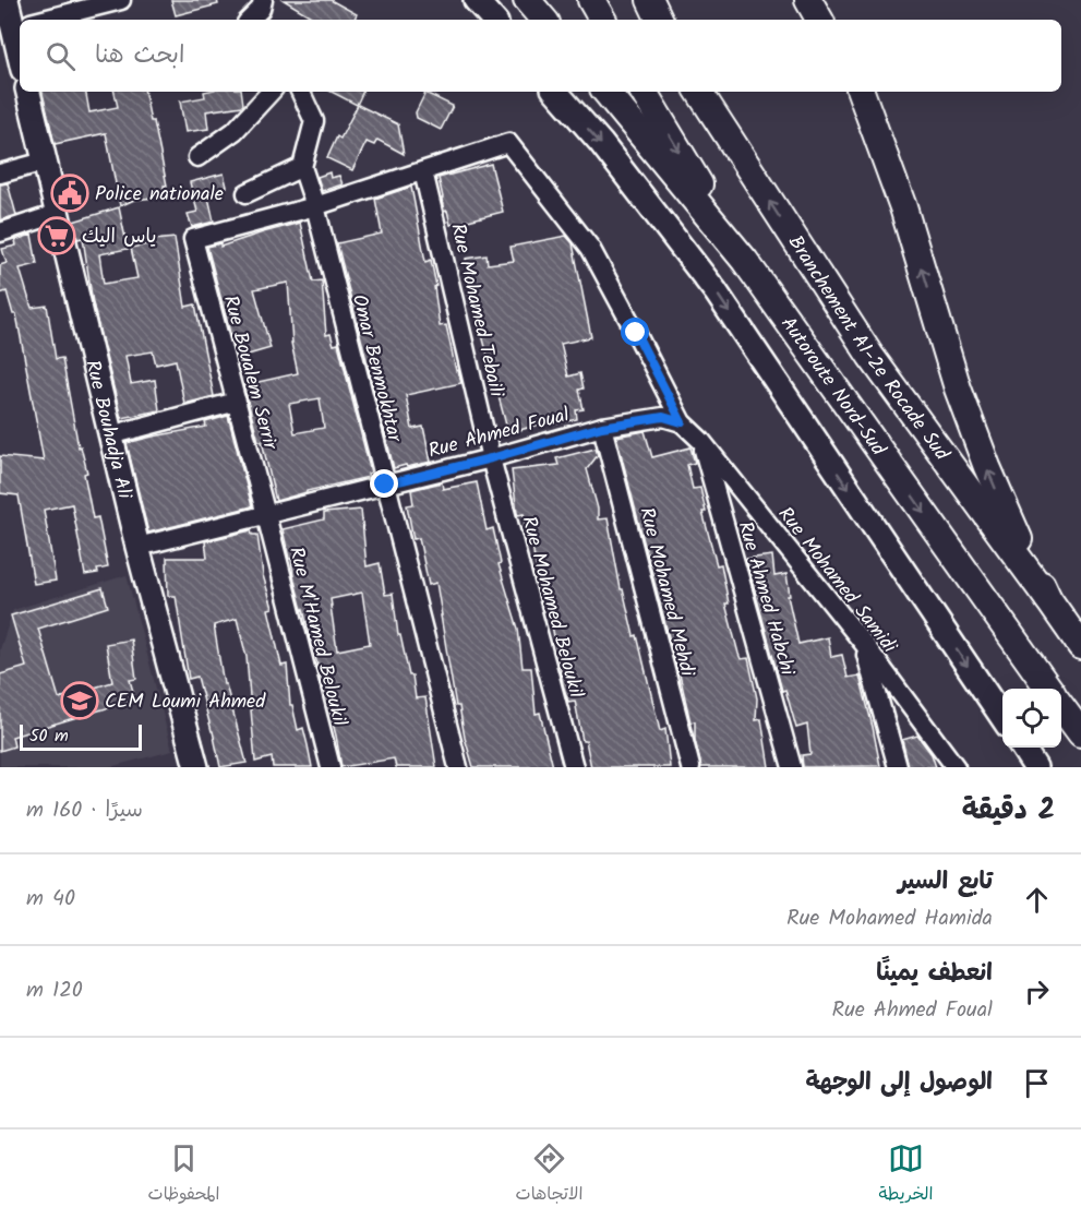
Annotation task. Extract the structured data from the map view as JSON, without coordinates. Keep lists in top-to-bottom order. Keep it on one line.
{"streets":{"highway":["Branchement A1-2e Rocade Sud","Autoroute Nord-Sud"],"main road":["Rue Bouhadja Ali"],"street":["Rue Mohamed Tebaili","Omar Benmokhtar","Rue Boualem Serrir","Rue Ahmed Foual","Rue Mohamed Samidi","Rue Mohamed Mehdi","Rue Ahmed Habchi","Rue Mohamed Beloukil","Rue M'Hamed Beloukil"]},"crossings":[["Rue Mohamed Tebaili","Rue Ahmed Foual"],["Rue Mohamed Tebaili","Rue Mohamed Samidi"],["Rue Mohamed Tebaili","Rue Mohamed Beloukil"],["Omar Benmokhtar","Rue Boualem Serrir"],["Omar Benmokhtar","Rue Ahmed Foual"],["Rue Boualem Serrir","Rue Ahmed Foual"],["Rue Boualem Serrir","Rue M'Hamed Beloukil"],["Rue Bouhadja Ali","Rue Ahmed Foual"],["Rue Ahmed Foual","Rue Mohamed Samidi"],["Rue Ahmed Foual","Rue Mohamed Mehdi"],["Rue Ahmed Foual","Rue Mohamed Beloukil"],["Rue Ahmed Foual","Rue M'Hamed Beloukil"],["Rue Mohamed Samidi","Rue Ahmed Habchi"]],"places":{"public building":["Police nationale"],"supermarket":["ياس اليك"],"school or university":["CEM Loumi Ahmed"]},"scale_bar":"50 m","page":{"search":"ابحث هنا","scale":"50 m","heading":["2 دقيقة","سيرًا · 160 m"],"list":[["تابع السير","Rue Mohamed Hamida","40 m"],["انعطف يمينًا","Rue Ahmed Foual","120 m"],"الوصول إلى الوجهة"],"nav":["الخريطة","الاتجاهات","المحفوظات"]}}
